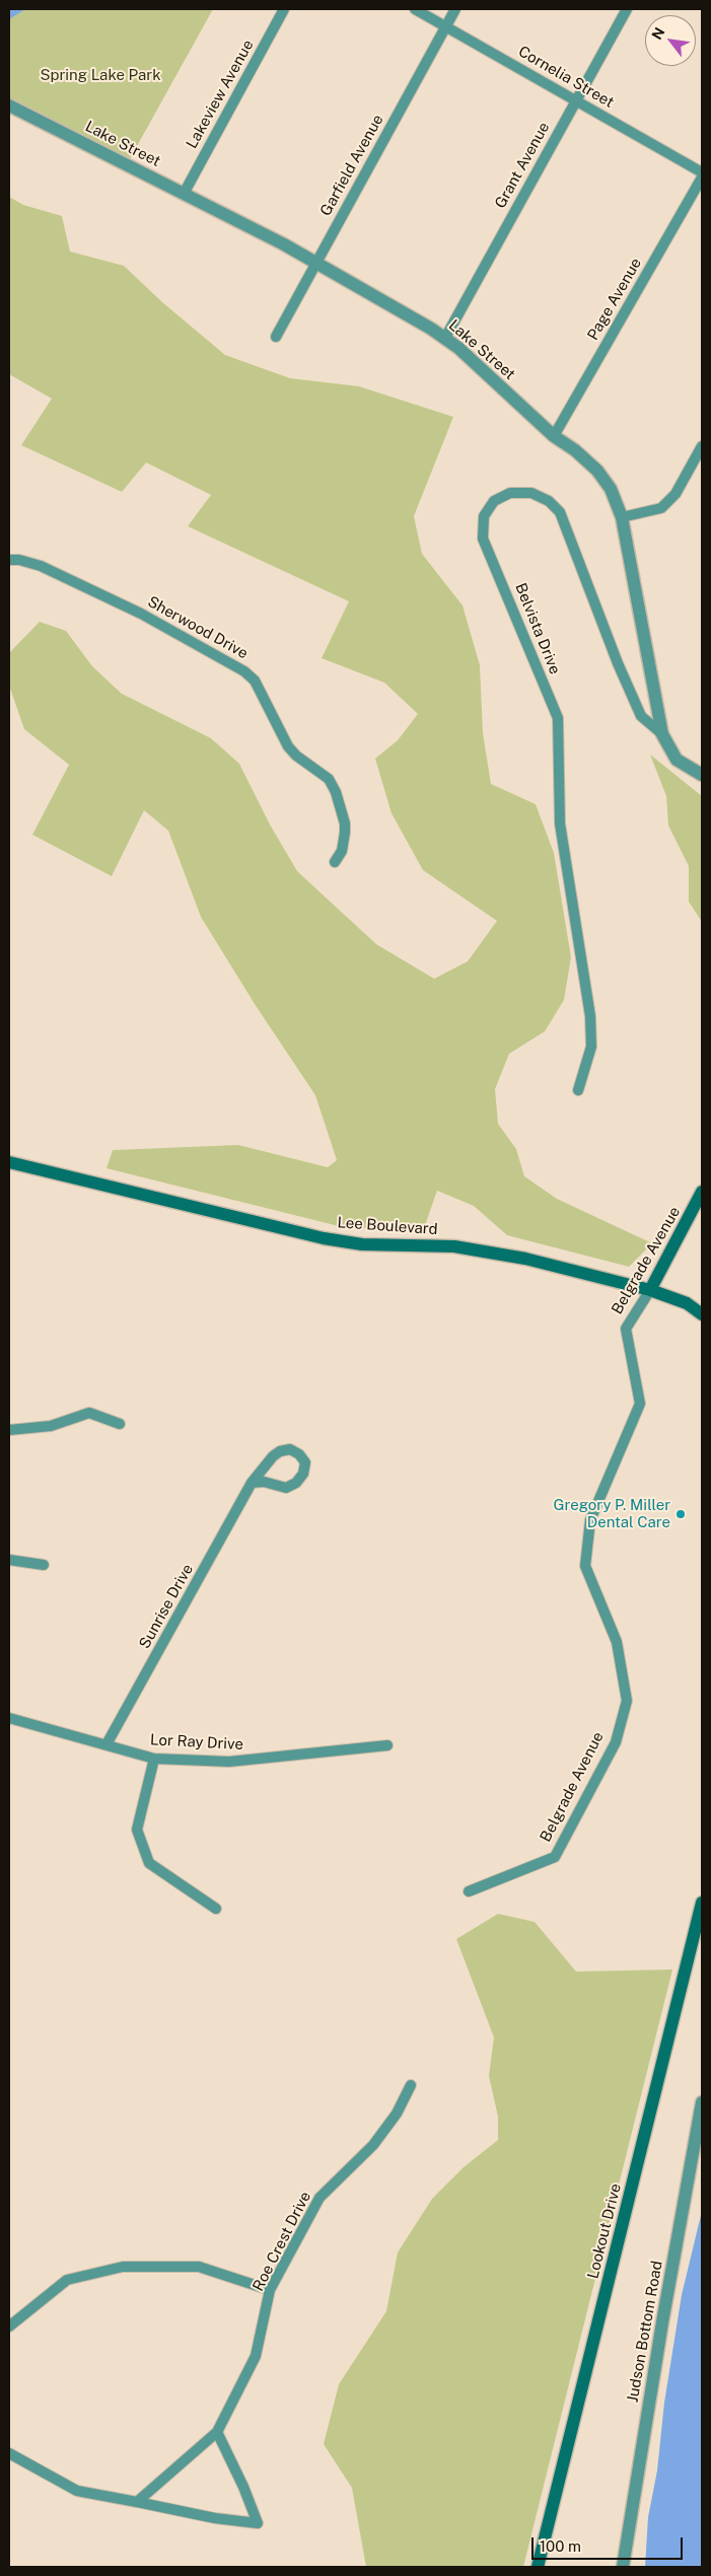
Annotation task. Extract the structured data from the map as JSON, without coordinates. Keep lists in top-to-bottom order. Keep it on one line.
{"streets":{"main road":["Lee Boulevard","Belgrade Avenue","Lookout Drive"],"street":["Cornelia Street","Lakeview Avenue","Lake Street","Garfield Avenue","Grant Avenue","Page Avenue","Sherwood Drive","Belvista Drive","Sunrise Drive","Lor Ray Drive","Roe Crest Drive","Judson Bottom Road"]},"crossings":[["Cornelia Street","Garfield Avenue"],["Cornelia Street","Grant Avenue"],["Lakeview Avenue","Lake Street"],["Lake Street","Garfield Avenue"],["Lake Street","Grant Avenue"],["Lake Street","Page Avenue"],["Lake Street","Belvista Drive"],["Lee Boulevard","Belgrade Avenue"],["Sunrise Drive","Lor Ray Drive"]],"parks":["Spring Lake Park"],"places":["Gregory P. Miller Dental Care"],"scale_bar":"100 m","north":"top left"}
